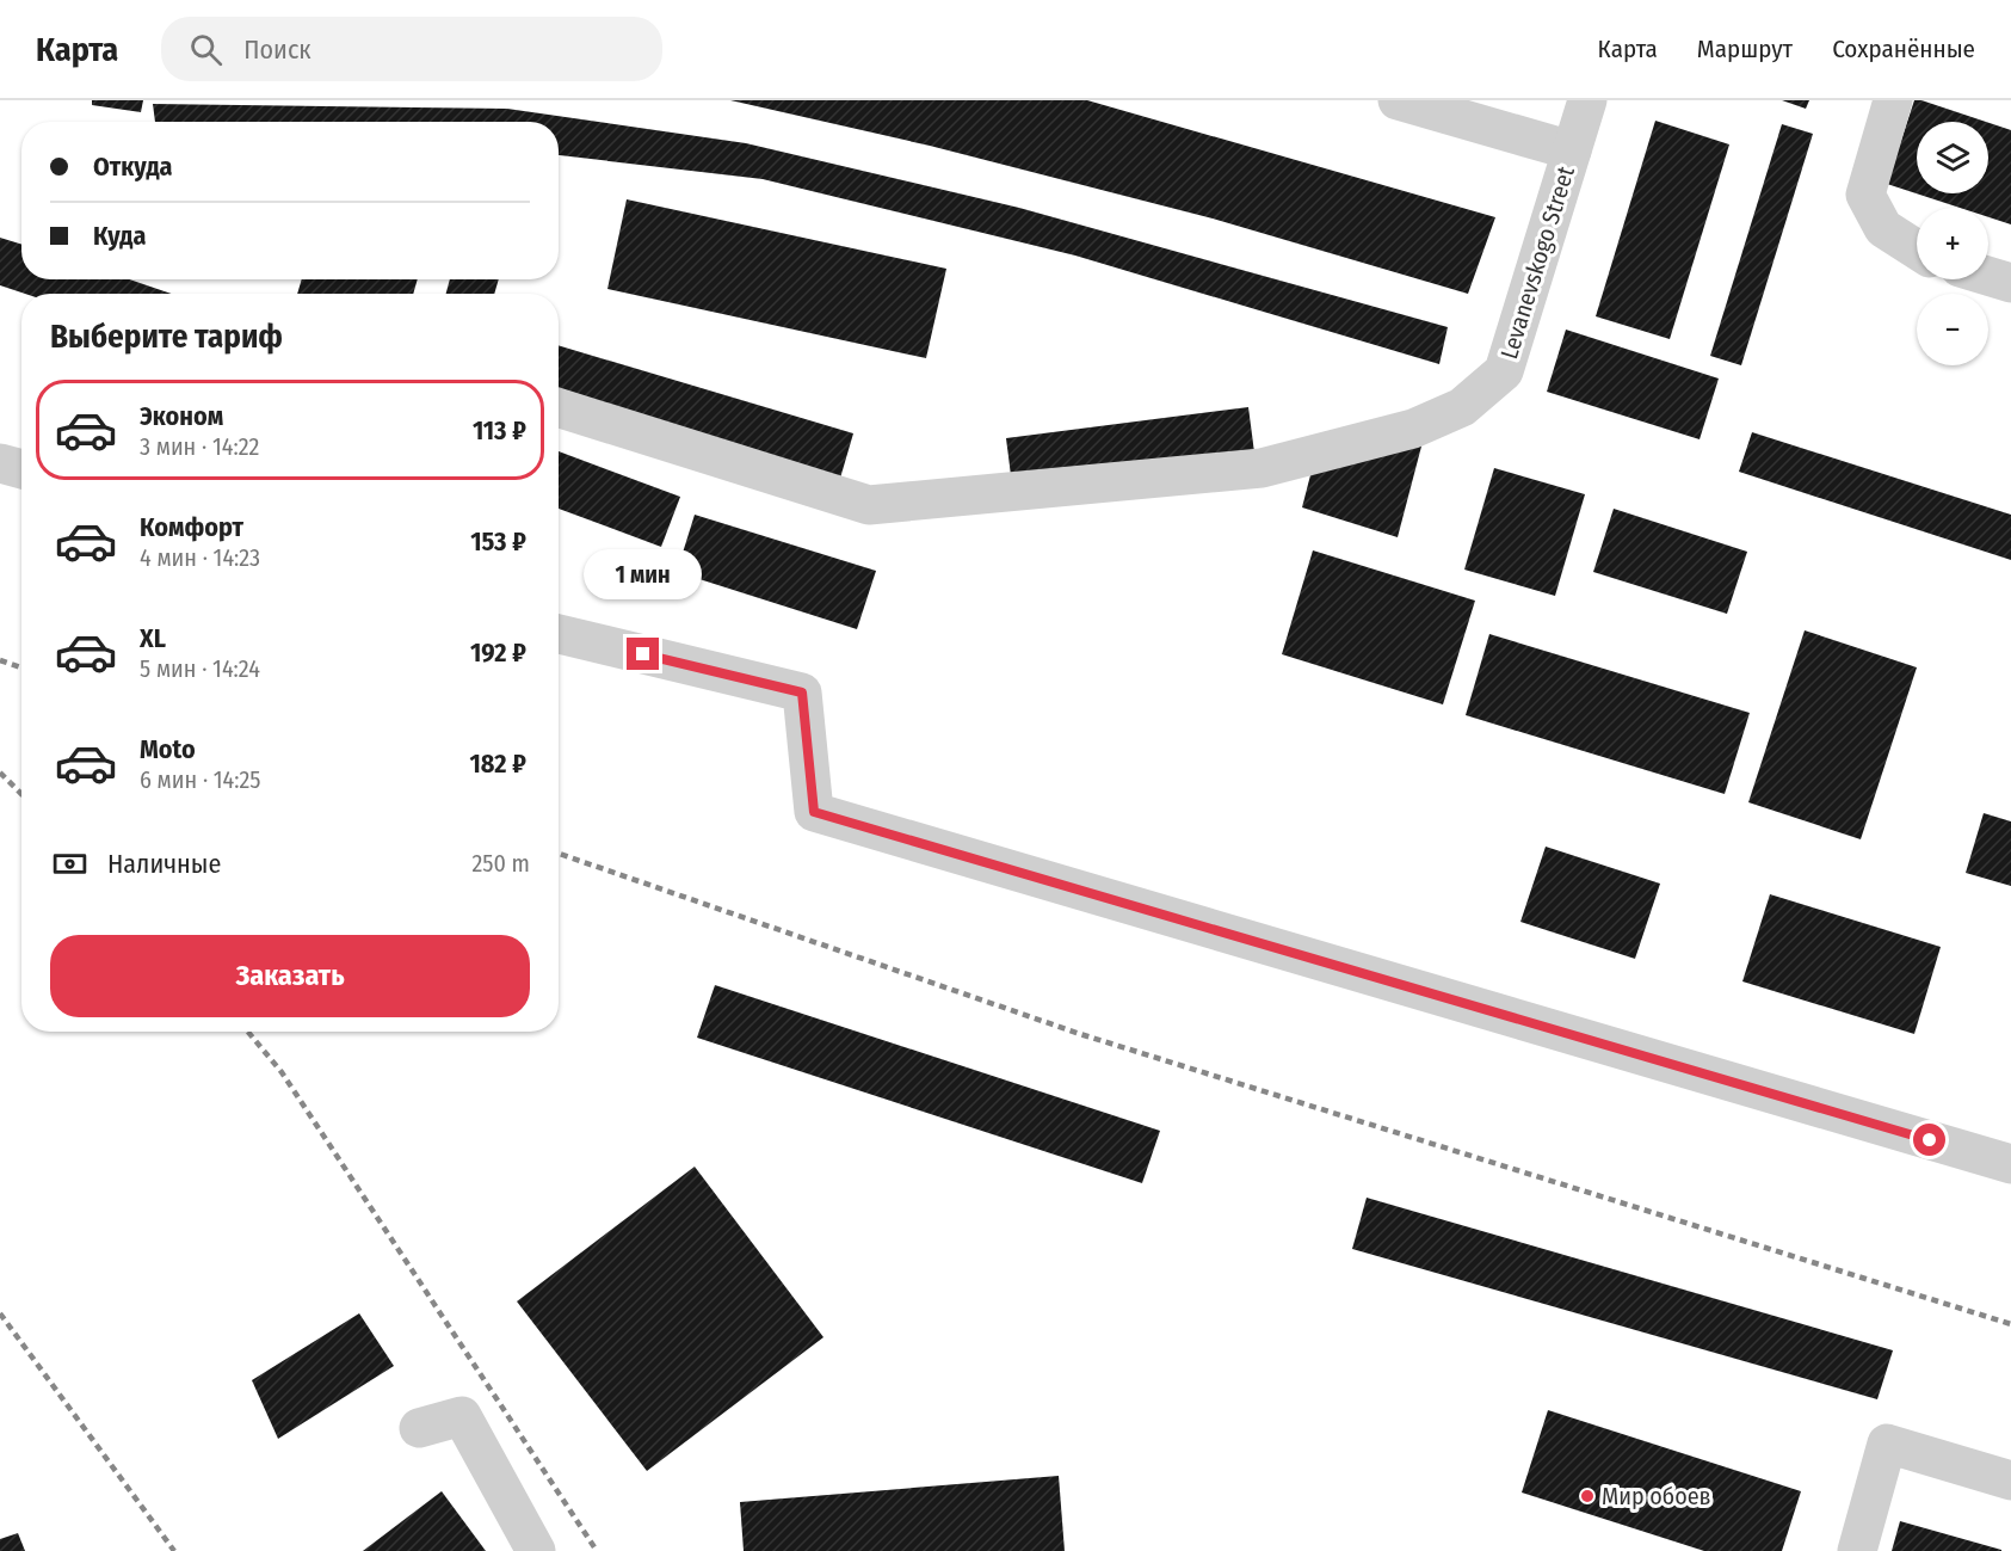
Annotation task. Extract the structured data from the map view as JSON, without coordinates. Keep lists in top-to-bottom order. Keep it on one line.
{"streets":{"street":["Levanevskogo Street"]},"places":["Мир обоев"],"page":{"header":"Карта","search":"Поиск","nav":["Карта","Маршрут","Сохранённые"],"map_buttons":["+","−"],"banner":["Откуда","Куда"],"heading":"Выберите тариф","list":[{"name":"Эконом","note":"3 мин · 14:22","value":"113 ₽"},{"name":"Комфорт","note":"4 мин · 14:23","value":"153 ₽"},{"name":"XL","note":"5 мин · 14:24","value":"192 ₽"},{"name":"Moto","note":"6 мин · 14:25","value":"182 ₽"}],"bubble":"1 мин","pay":["Наличные","250 m"],"buttons":"Заказать"}}
